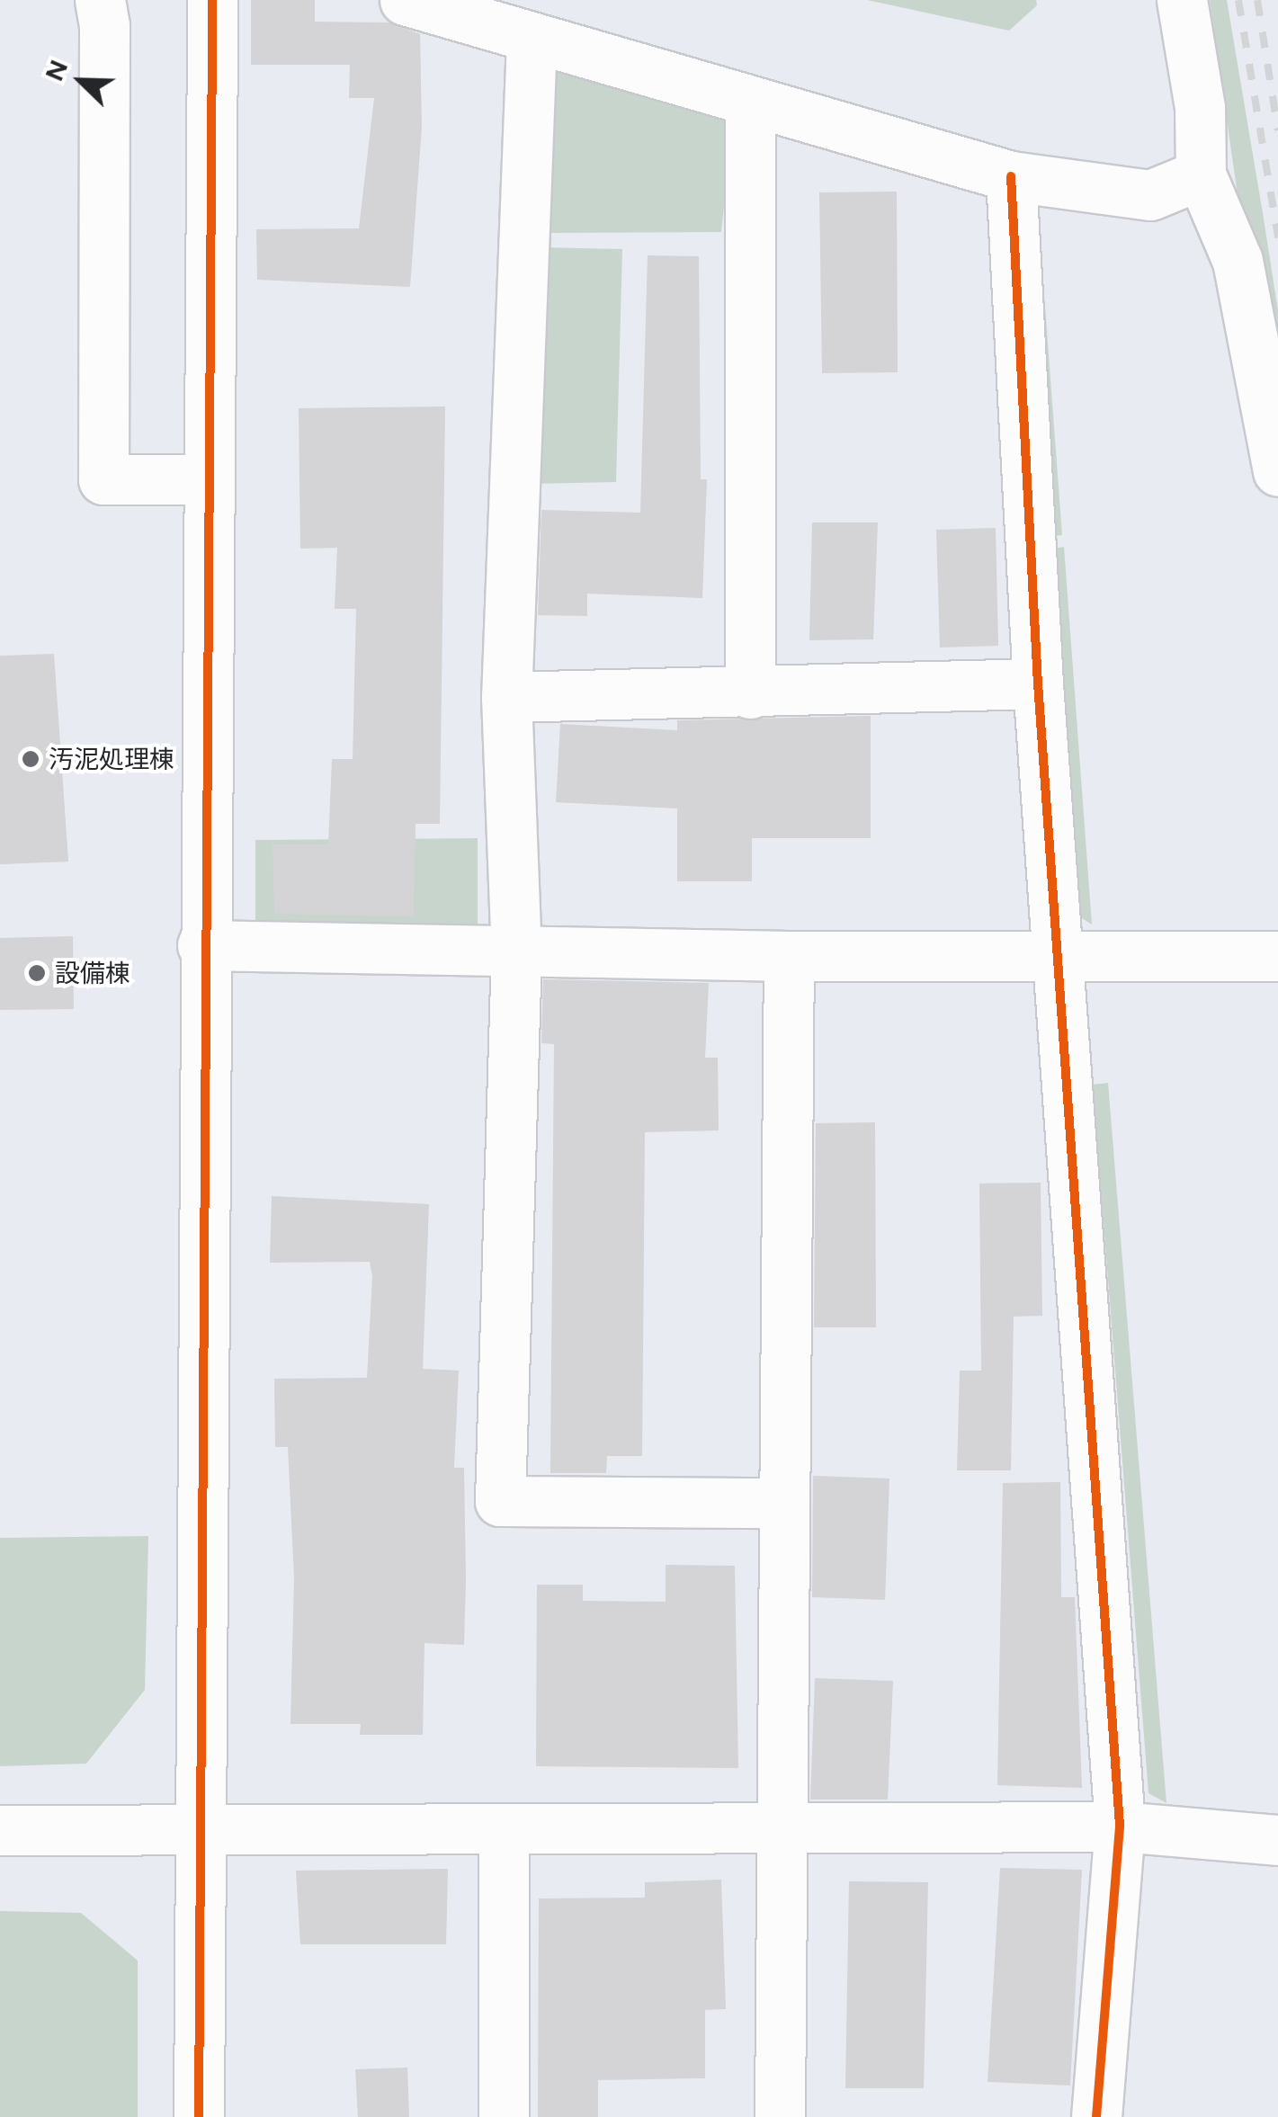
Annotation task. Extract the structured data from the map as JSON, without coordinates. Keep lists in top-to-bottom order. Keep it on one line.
{"places":["汚泥処理棟","設備棟"],"north":"top left"}
